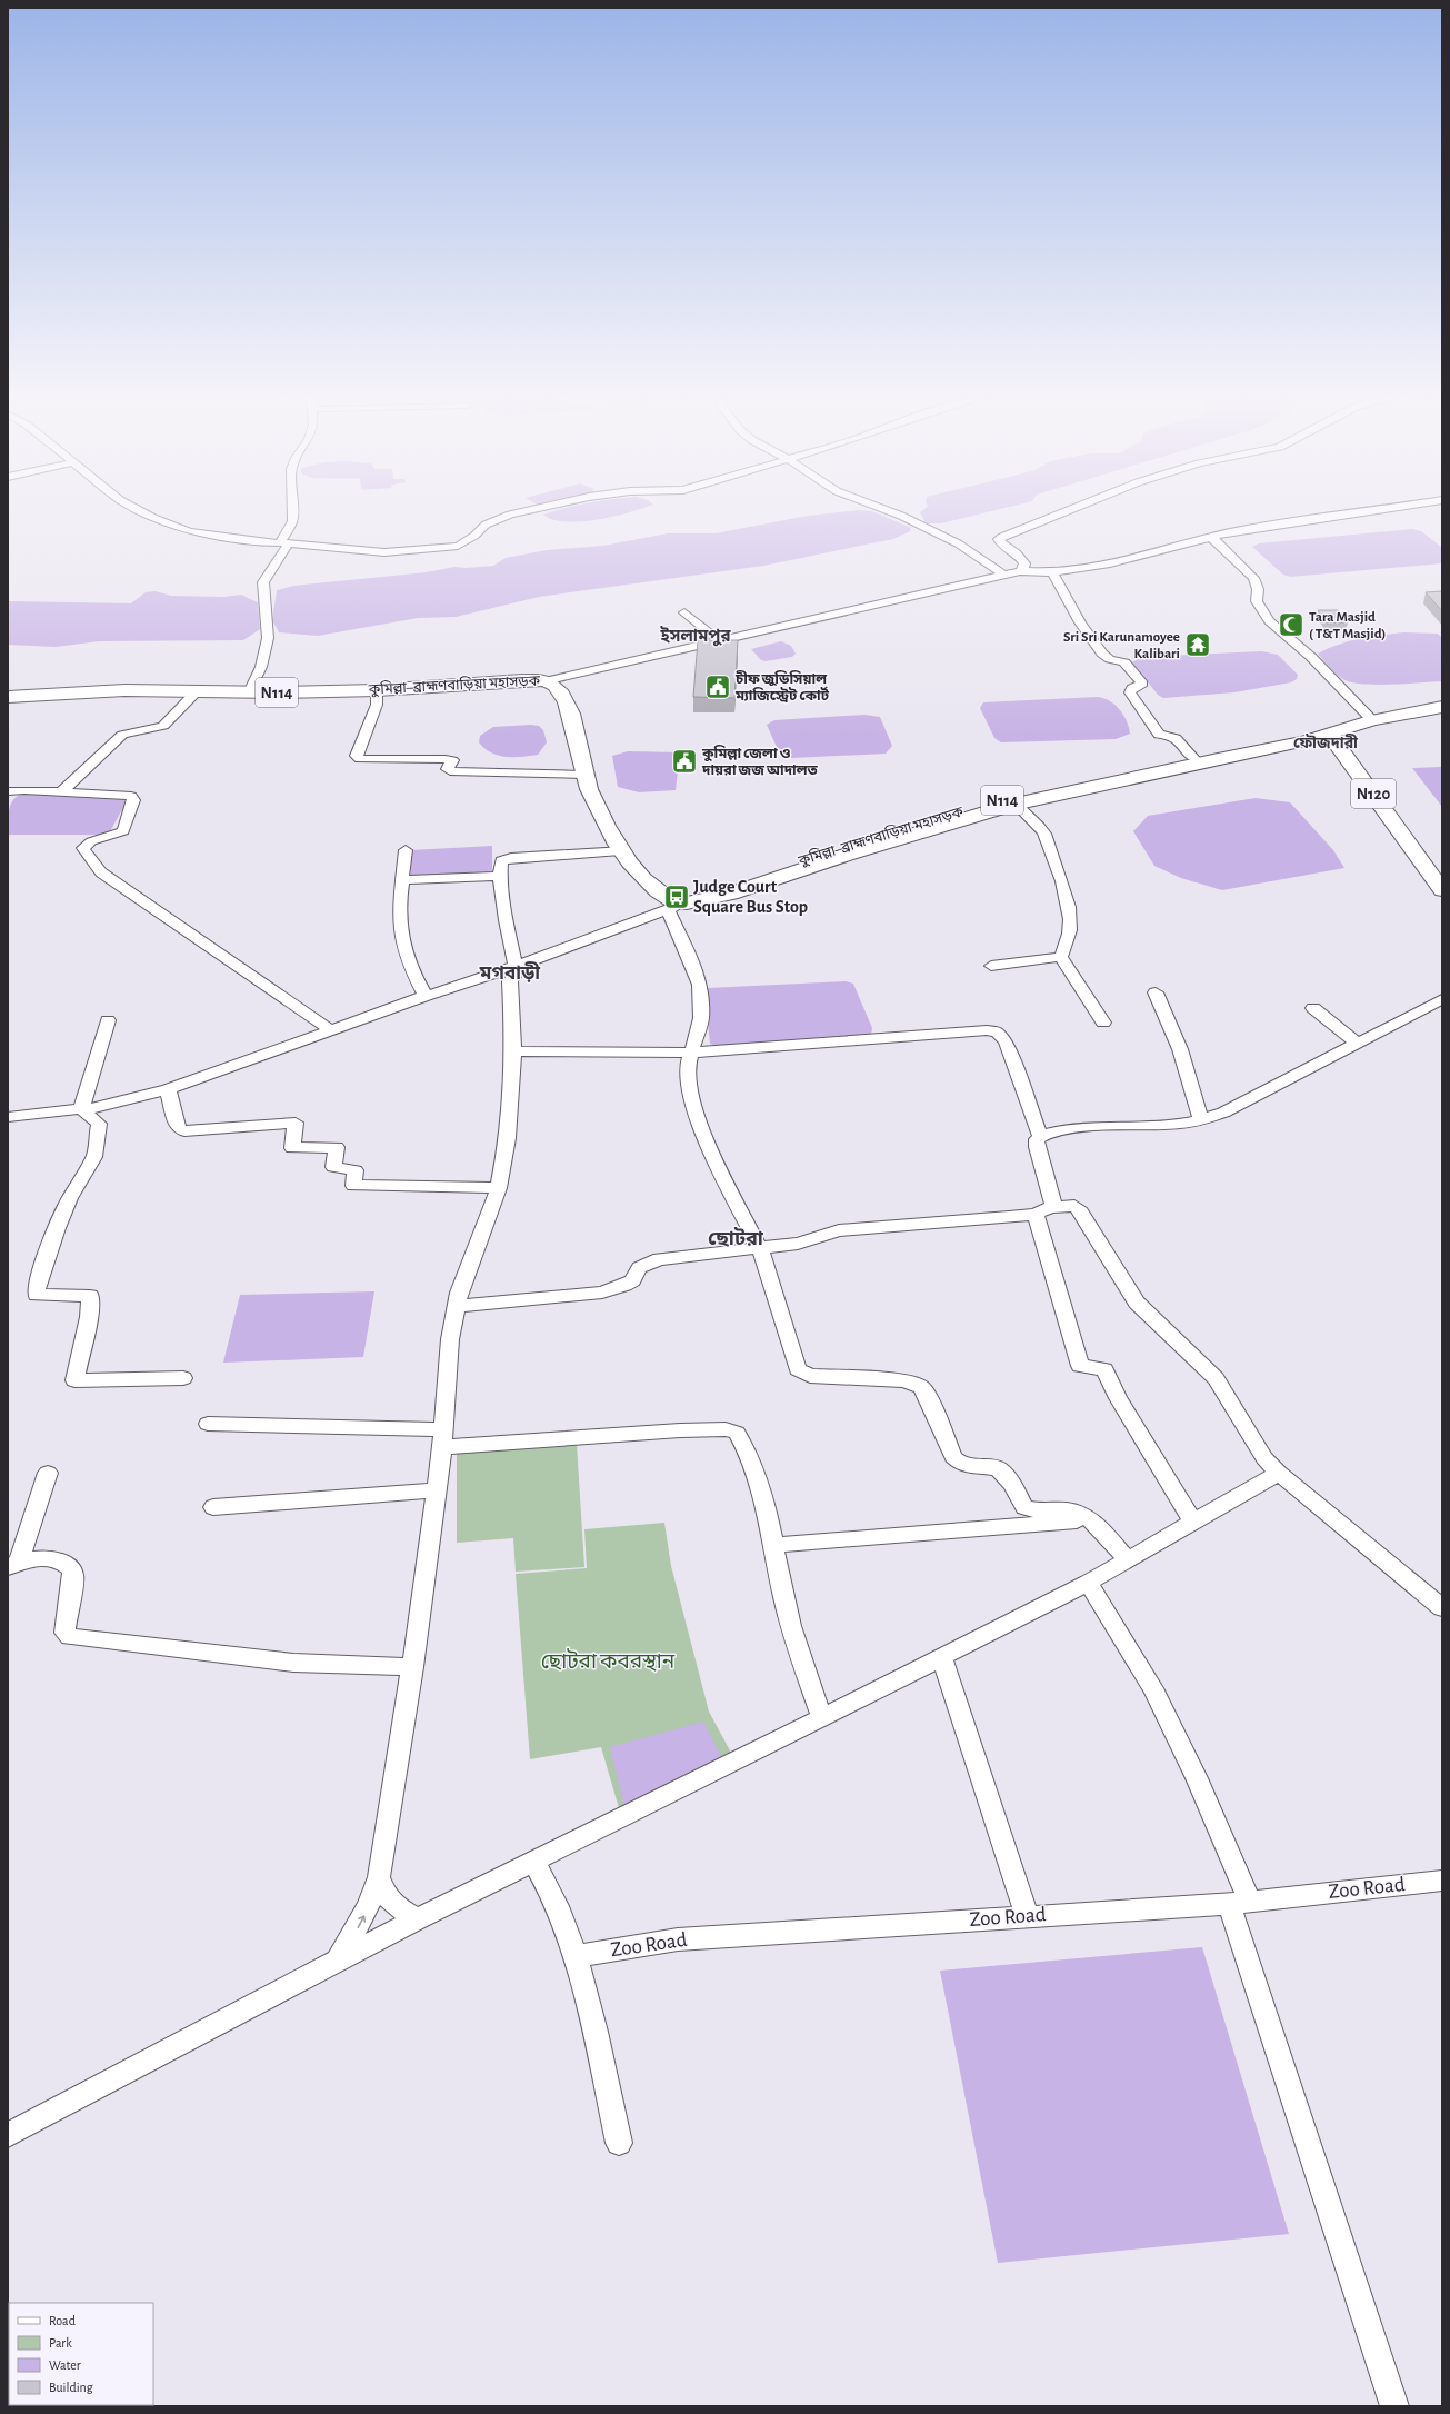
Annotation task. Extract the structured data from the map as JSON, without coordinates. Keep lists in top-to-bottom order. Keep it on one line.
{"streets":{"highway":["কুমিল্লা–ব্রাহ্মণবাড়িয়া মহাসড়ক","N114","N120"],"street":["Zoo Road"]},"crossings":[["কুমিল্লা–ব্রাহ্মণবাড়িয়া মহাসড়ক","N114"],["N114","N120"]],"districts":["ইসলামপুর","ফৌজদারী","মগবাড়ী","ছোটরা"],"parks":["ছোটরা কবরস্থান"],"places":{"mosque":["Tara Masjid ( T&T Masjid)"],"temple":["Sri Sri Karunamoyee Kalibari"],"public building":["চীফ জুডিসিয়াল ম্যাজিস্ট্রেট কোর্ট","কুমিল্লা জেলা ও দায়রা জজ আদালত"],"bus stop":["Judge Court Square Bus Stop"]},"legend":["Road","Park","Water","Building"]}
